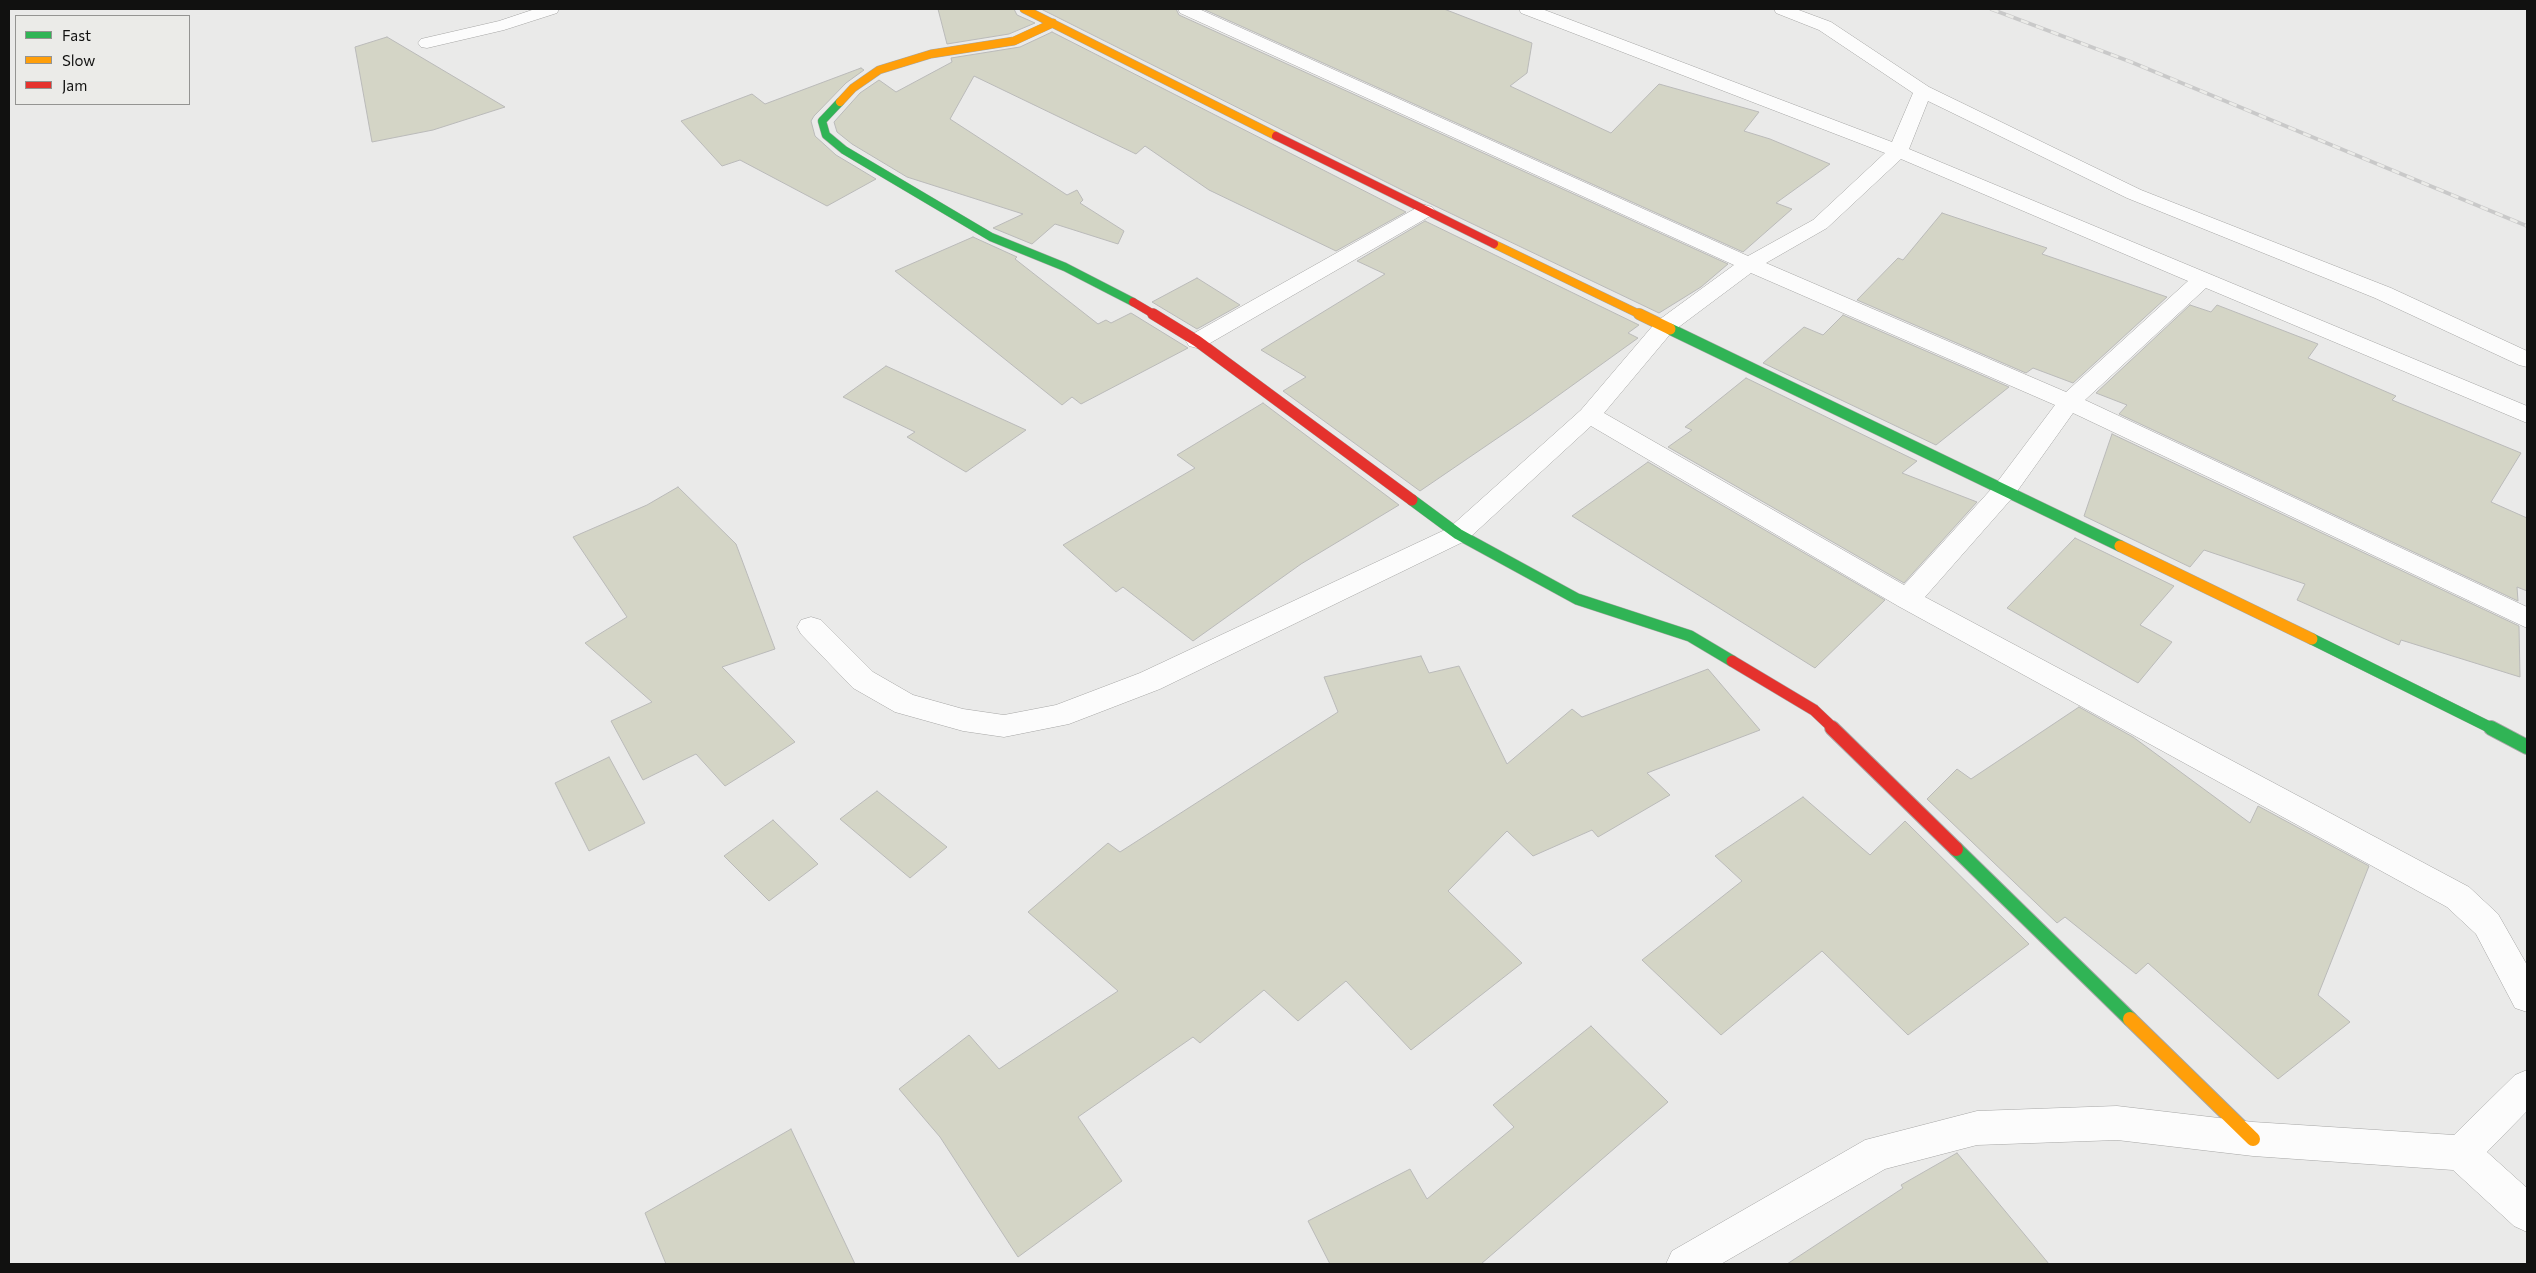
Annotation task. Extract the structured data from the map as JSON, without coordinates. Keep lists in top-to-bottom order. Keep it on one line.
{"legend":["Fast","Slow","Jam"]}
